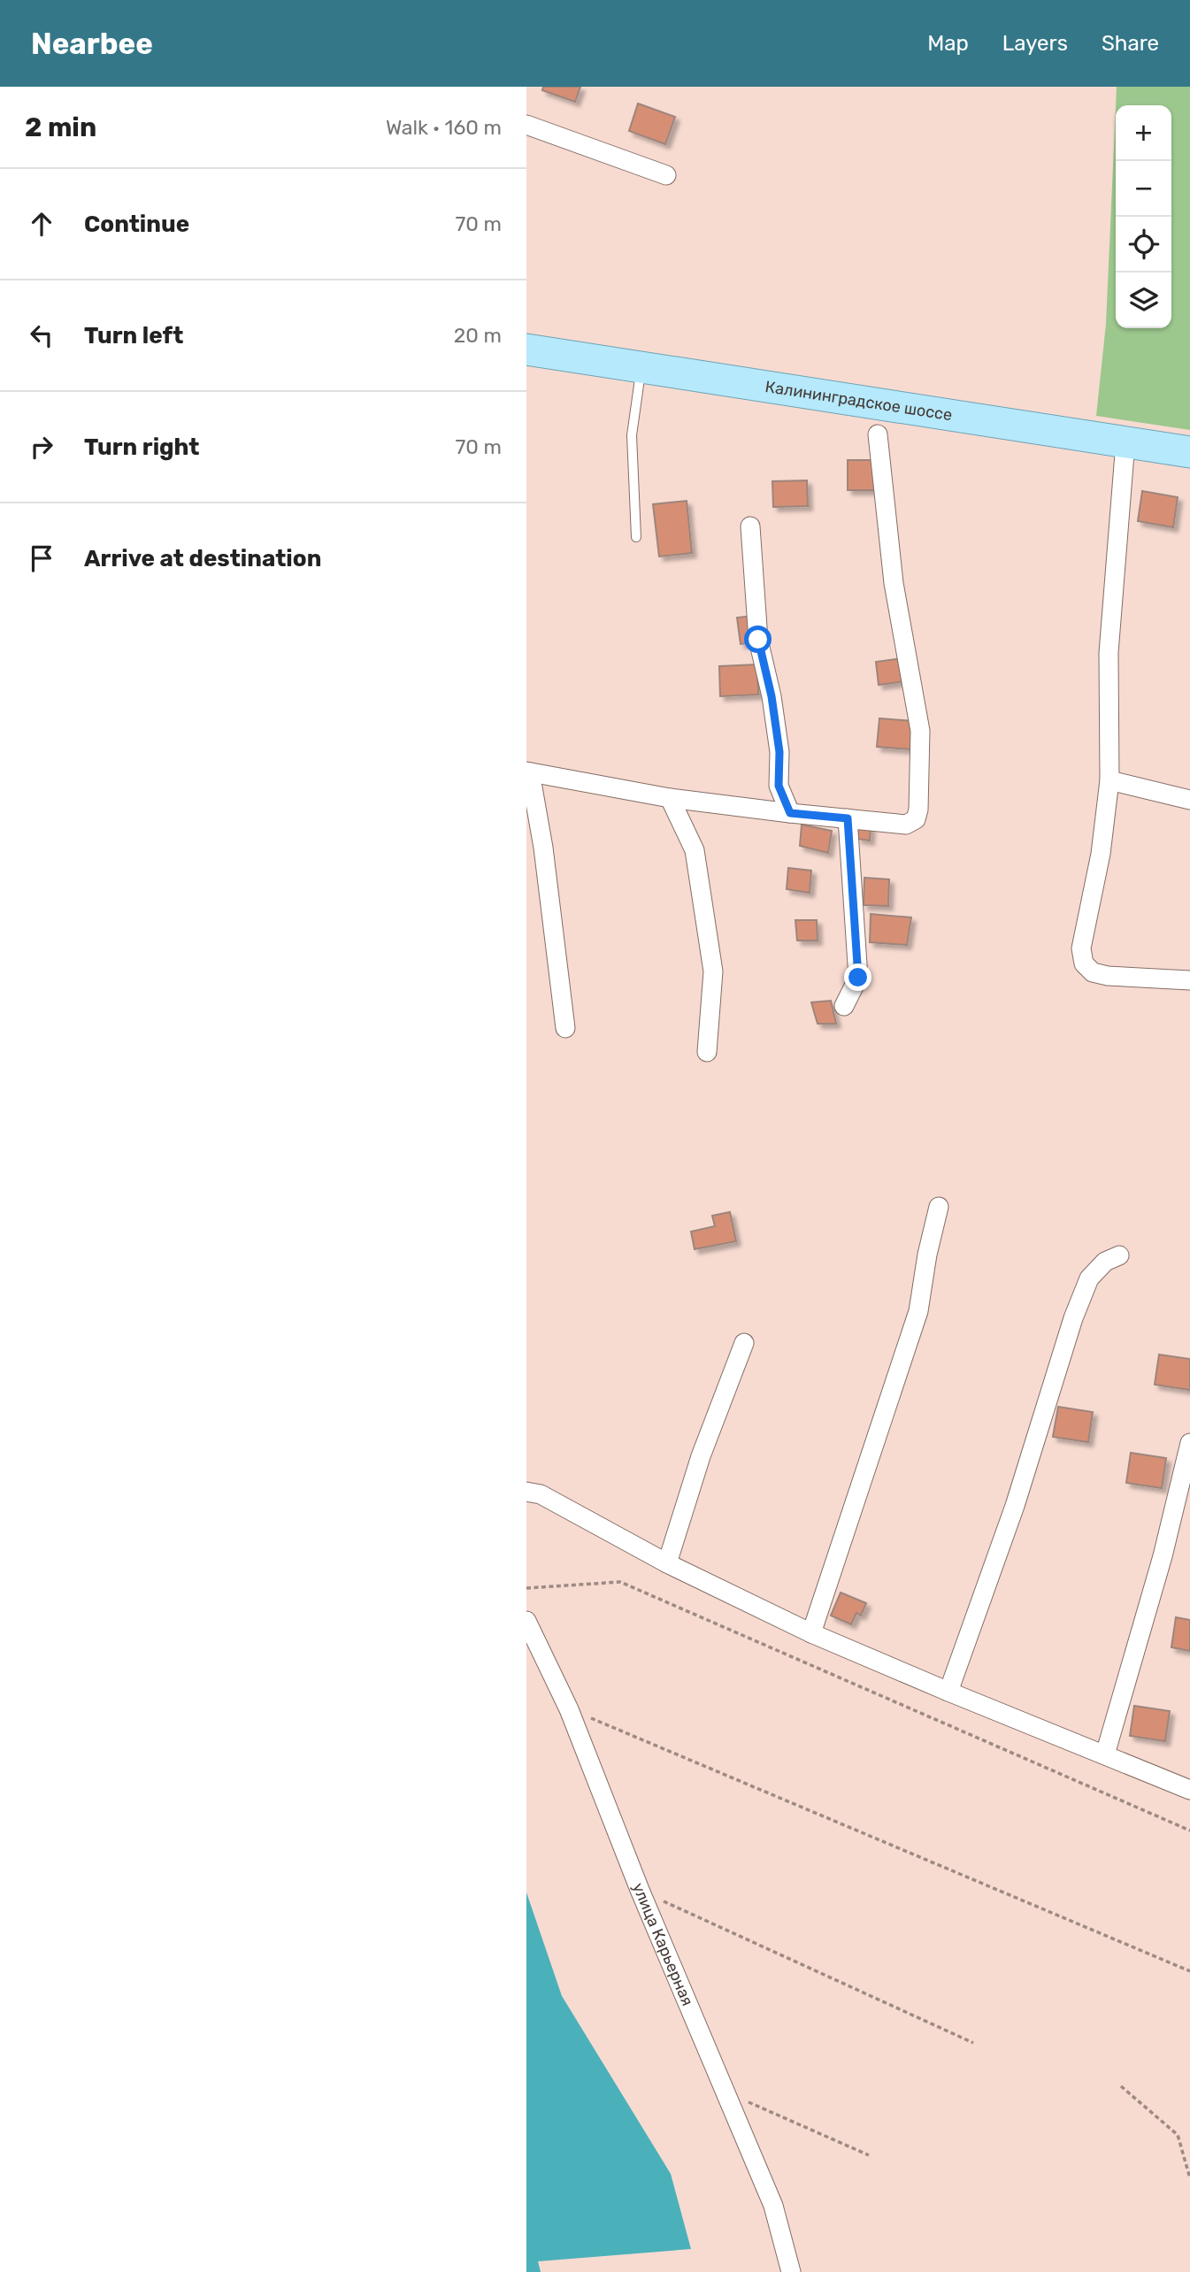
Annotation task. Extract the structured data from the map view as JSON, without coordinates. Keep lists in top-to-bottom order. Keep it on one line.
{"streets":{"main road":["Калининградское шоссе"],"street":["улица Карьерная"]},"page":{"header":"Nearbee","nav":["Map","Layers","Share"],"heading":["2 min","Walk · 160 m"],"map_buttons":["+","−"],"list":[["Continue","70 m"],["Turn left","20 m"],["Turn right","70 m"],"Arrive at destination"]}}
